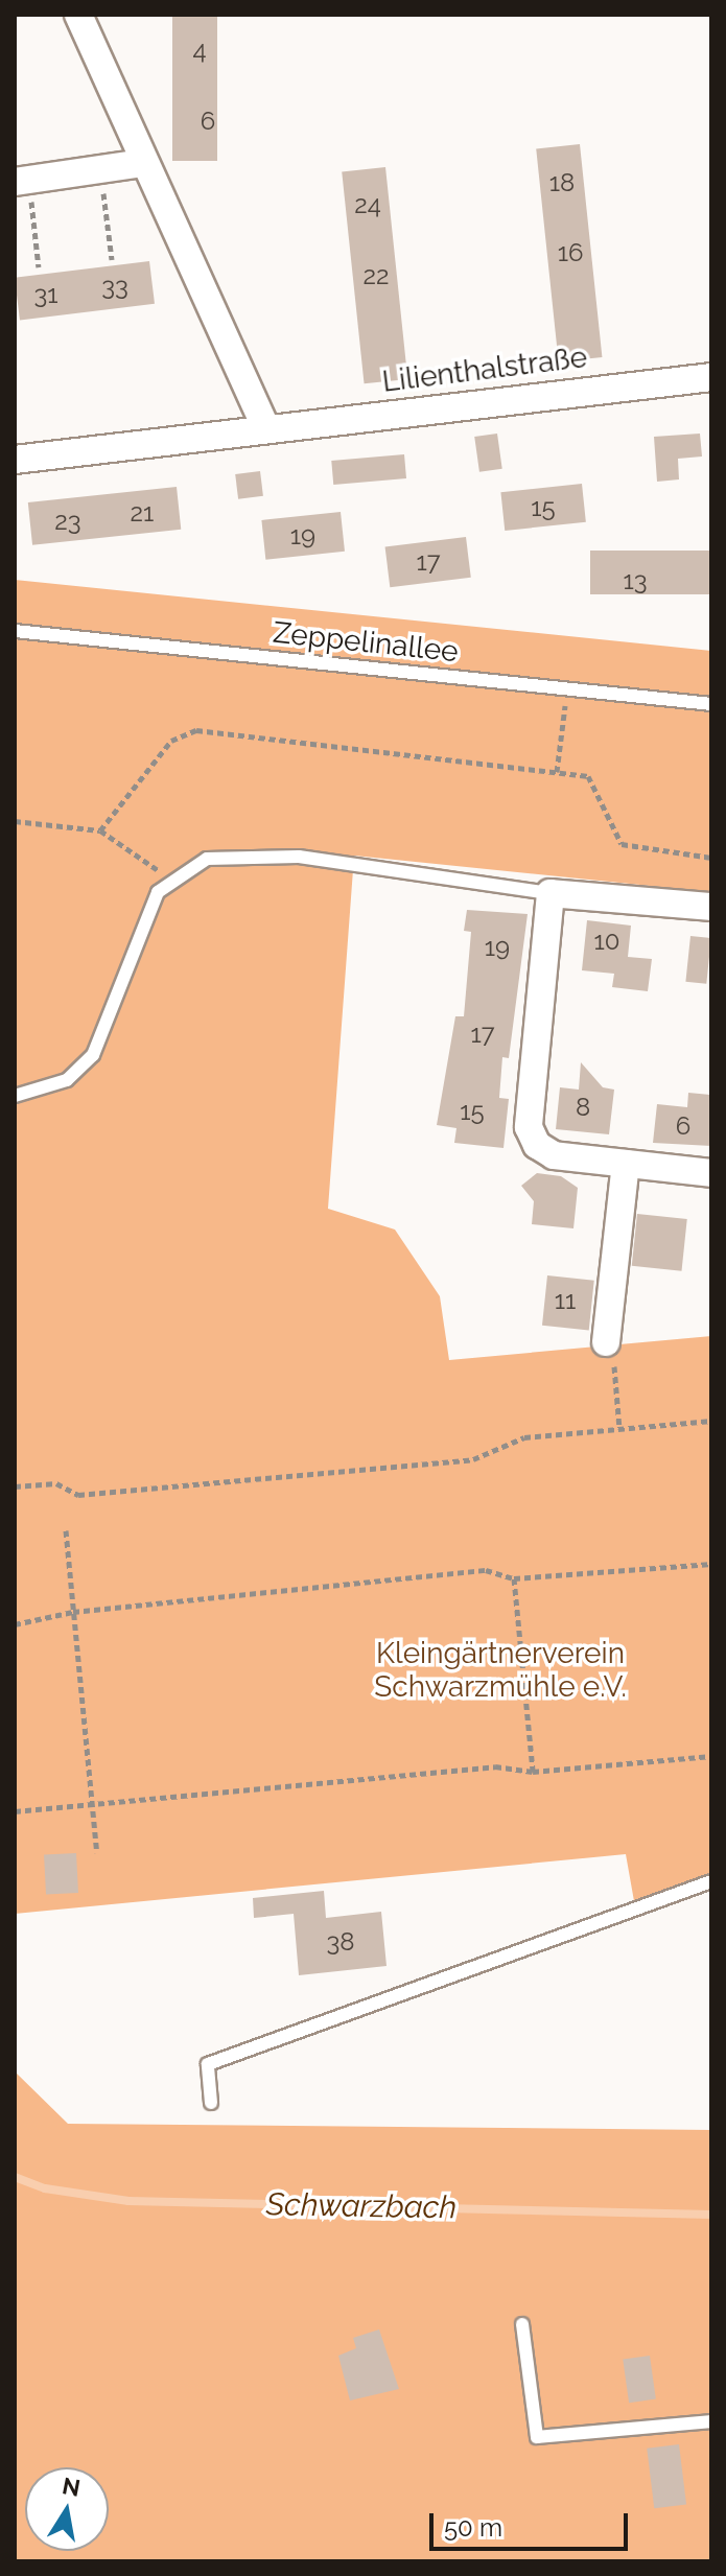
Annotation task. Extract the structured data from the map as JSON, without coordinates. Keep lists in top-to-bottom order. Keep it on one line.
{"streets":{"street":["Lilienthalstraße"],"lane":["Zeppelinallee"]},"water":["Schwarzbach"],"parks":["Kleingärtnerverein Schwarzmühle e.V."],"house_numbers":["4","6","18","24","16","22","33","31","15","21","23","19","17","13","10","19","17","8","15","6","11","38"],"scale_bar":"50 m","north":"top"}
